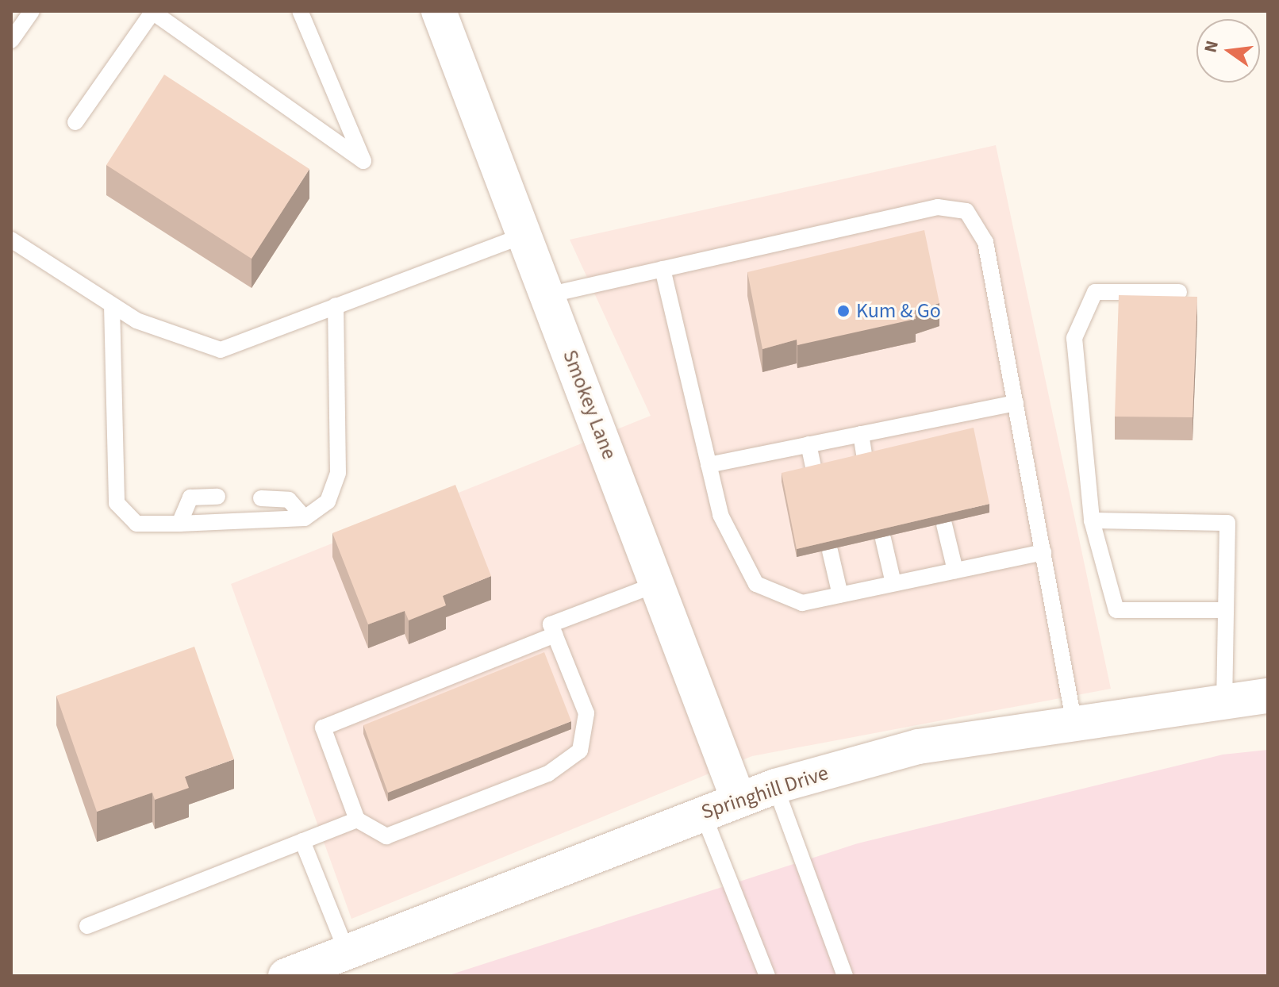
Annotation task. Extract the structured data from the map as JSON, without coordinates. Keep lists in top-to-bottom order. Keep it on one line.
{"streets":{"main road":["Smokey Lane","Springhill Drive"]},"crossings":[["Smokey Lane","Springhill Drive"]],"places":["Kum & Go"],"north":"left"}
